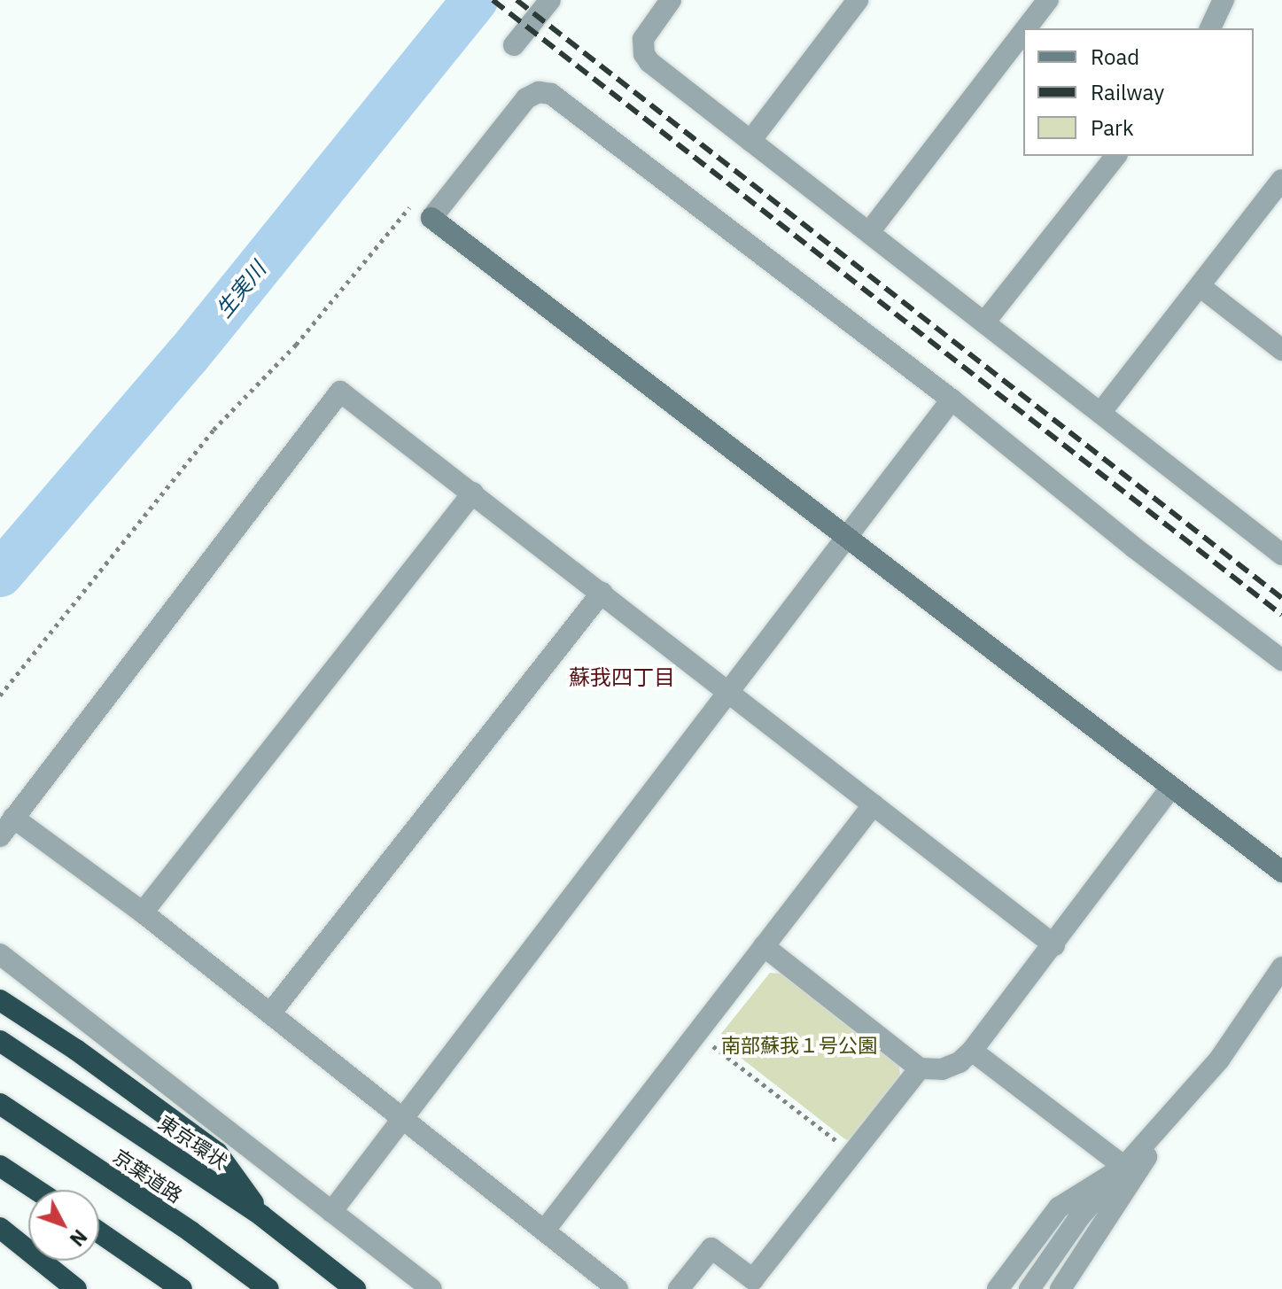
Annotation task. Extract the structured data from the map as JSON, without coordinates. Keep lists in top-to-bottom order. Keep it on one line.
{"streets":{"highway":["東京環状","京葉道路"]},"districts":["蘇我四丁目"],"water":["生実川"],"parks":["南部蘇我１号公園"],"legend":["Road","Railway","Park"],"north":"bottom right"}
